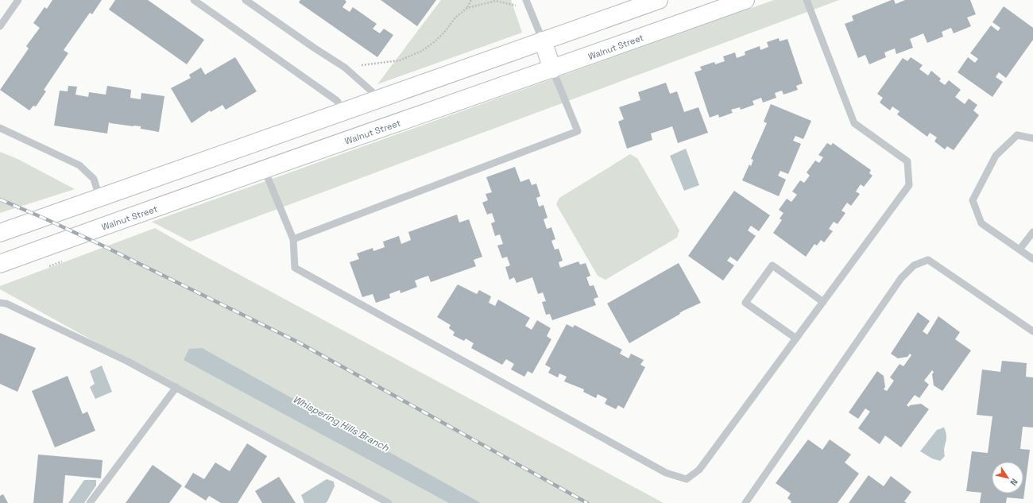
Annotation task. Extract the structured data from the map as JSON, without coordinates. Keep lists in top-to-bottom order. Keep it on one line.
{"streets":{"main road":["Walnut Street"]},"water":["Whispering Hills Branch"],"north":"bottom right"}
